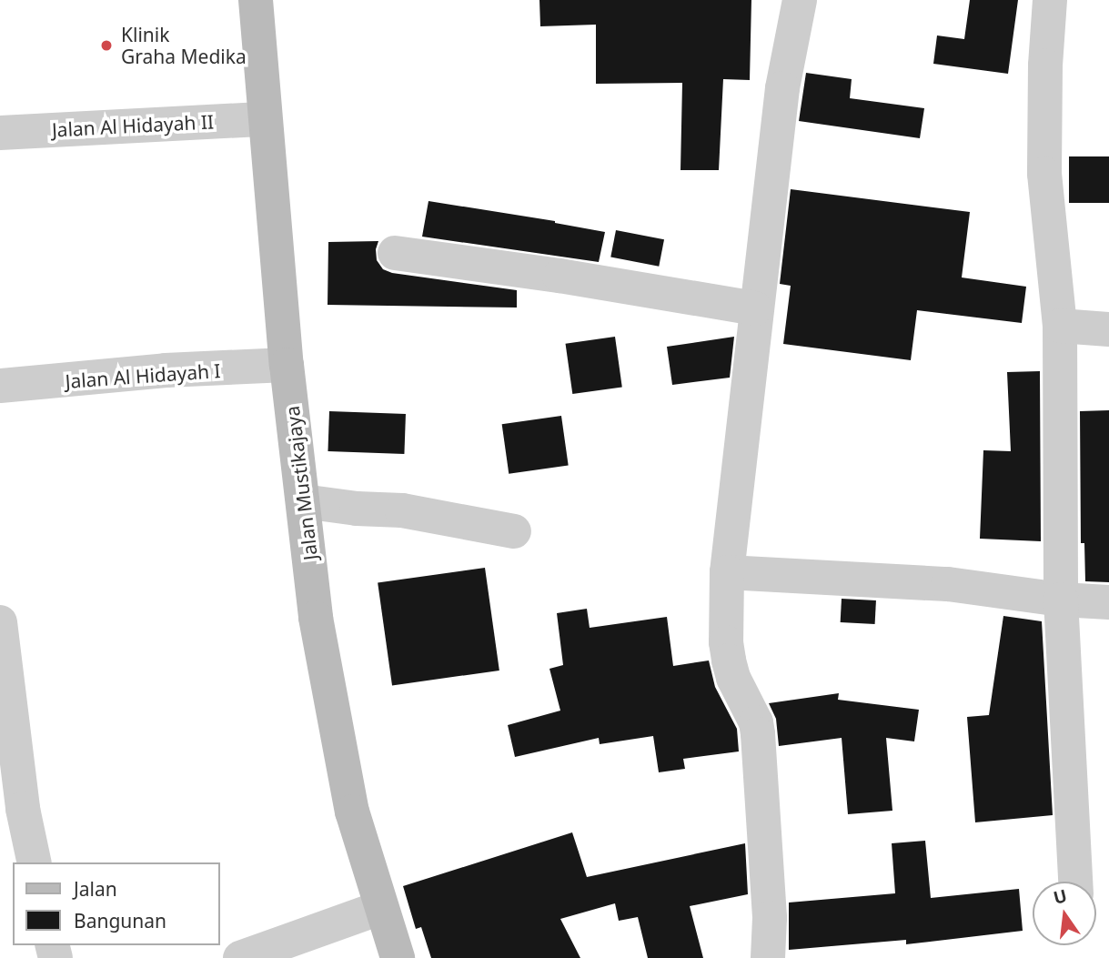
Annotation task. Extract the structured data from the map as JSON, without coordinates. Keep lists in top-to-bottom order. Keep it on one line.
{"streets":{"main road":["Jalan Mustikajaya"],"street":["Jalan Al Hidayah II","Jalan Al Hidayah I"]},"crossings":[["Jalan Al Hidayah II","Jalan Mustikajaya"],["Jalan Al Hidayah I","Jalan Mustikajaya"]],"places":["Klinik Graha Medika"],"legend":["Jalan","Bangunan"],"north":"top"}
